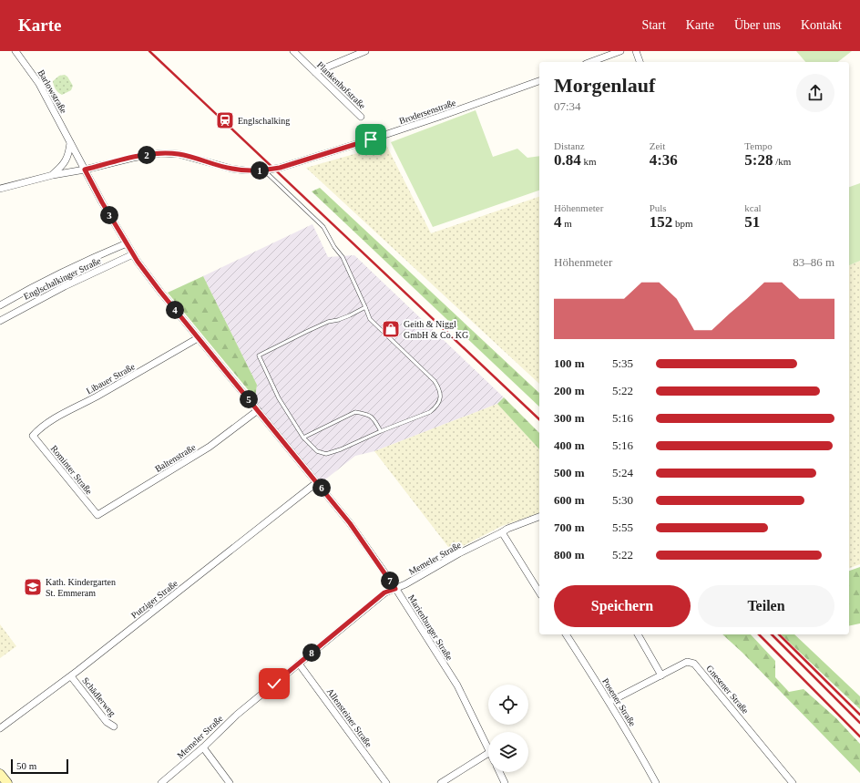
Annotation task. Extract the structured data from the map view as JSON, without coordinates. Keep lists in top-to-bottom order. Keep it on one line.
{"streets":{"street":["Plankenhofstraße","Barlowstraße","Brodersenstraße","Englschalkinger Straße","Libauer Straße","Baltenstraße","Rominter Straße","Memeler Straße","Putziger Straße","Marienburger Straße","Gnesener Straße","Schädlerweg","Posener Straße","Allensteiner Straße"]},"crossings":[["Barlowstraße","Brodersenstraße"],["Barlowstraße","Englschalkinger Straße"],["Barlowstraße","Marienburger Straße"],["Englschalkinger Straße","Marienburger Straße"],["Libauer Straße","Rominter Straße"],["Libauer Straße","Marienburger Straße"],["Baltenstraße","Rominter Straße"],["Baltenstraße","Marienburger Straße"],["Memeler Straße","Marienburger Straße"],["Memeler Straße","Allensteiner Straße"],["Putziger Straße","Marienburger Straße"],["Putziger Straße","Schädlerweg"],["Gnesener Straße","Posener Straße"]],"places":{"station":["Englschalking"],"shop":["Geith & Niggl GmbH & Co. KG"],"school or university":["Kath. Kindergarten St. Emmeram"]},"scale_bar":"50 m","page":{"header":"Karte","nav":["Start","Karte","Über uns","Kontakt"],"heading":["Morgenlauf","07:34"],"stats":[["Distanz","0.84 km"],["Zeit","4:36"],["Tempo","5:28 /km"],["Höhenmeter","4 m"],["Puls","152 bpm"],["kcal","51"]],"pins":["2","1","3","4","5","6","7","8"],"chart":["Höhenmeter","83–86 m"],"list":[{"name":"100 m","note":"5:35"},{"name":"200 m","note":"5:22"},{"name":"300 m","note":"5:16"},{"name":"400 m","note":"5:16"},{"name":"500 m","note":"5:24"},{"name":"600 m","note":"5:30"},{"name":"700 m","note":"5:55"},{"name":"800 m","note":"5:22"}],"buttons":["Speichern","Teilen"],"scale":"50 m"}}
